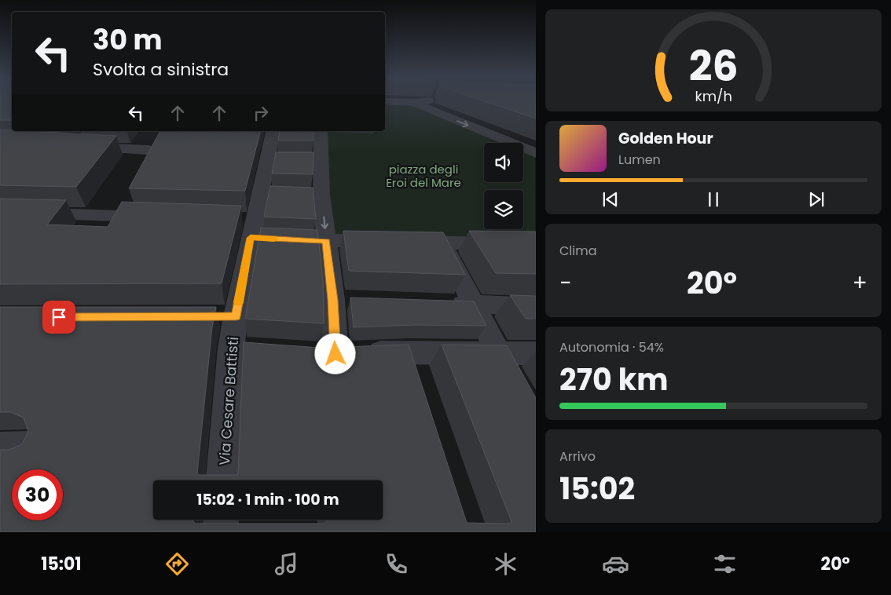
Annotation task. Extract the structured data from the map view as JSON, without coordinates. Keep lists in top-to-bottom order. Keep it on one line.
{"streets":{"street":["Via Cesare Battisti"]},"parks":["piazza degli Eroi del Mare"],"page":{"turn":["30 m","Svolta a sinistra"],"song":["Golden Hour","Lumen"],"tile":["Clima",["Autonomia · 54%","270 km"],["Arrivo","15:02"]],"heat":["−","20°","+"],"limit":"30","trip":"15:02 · 1 min · 100 m","tabs":["15:01","20°"],"gauge":["26","km/h"]}}
